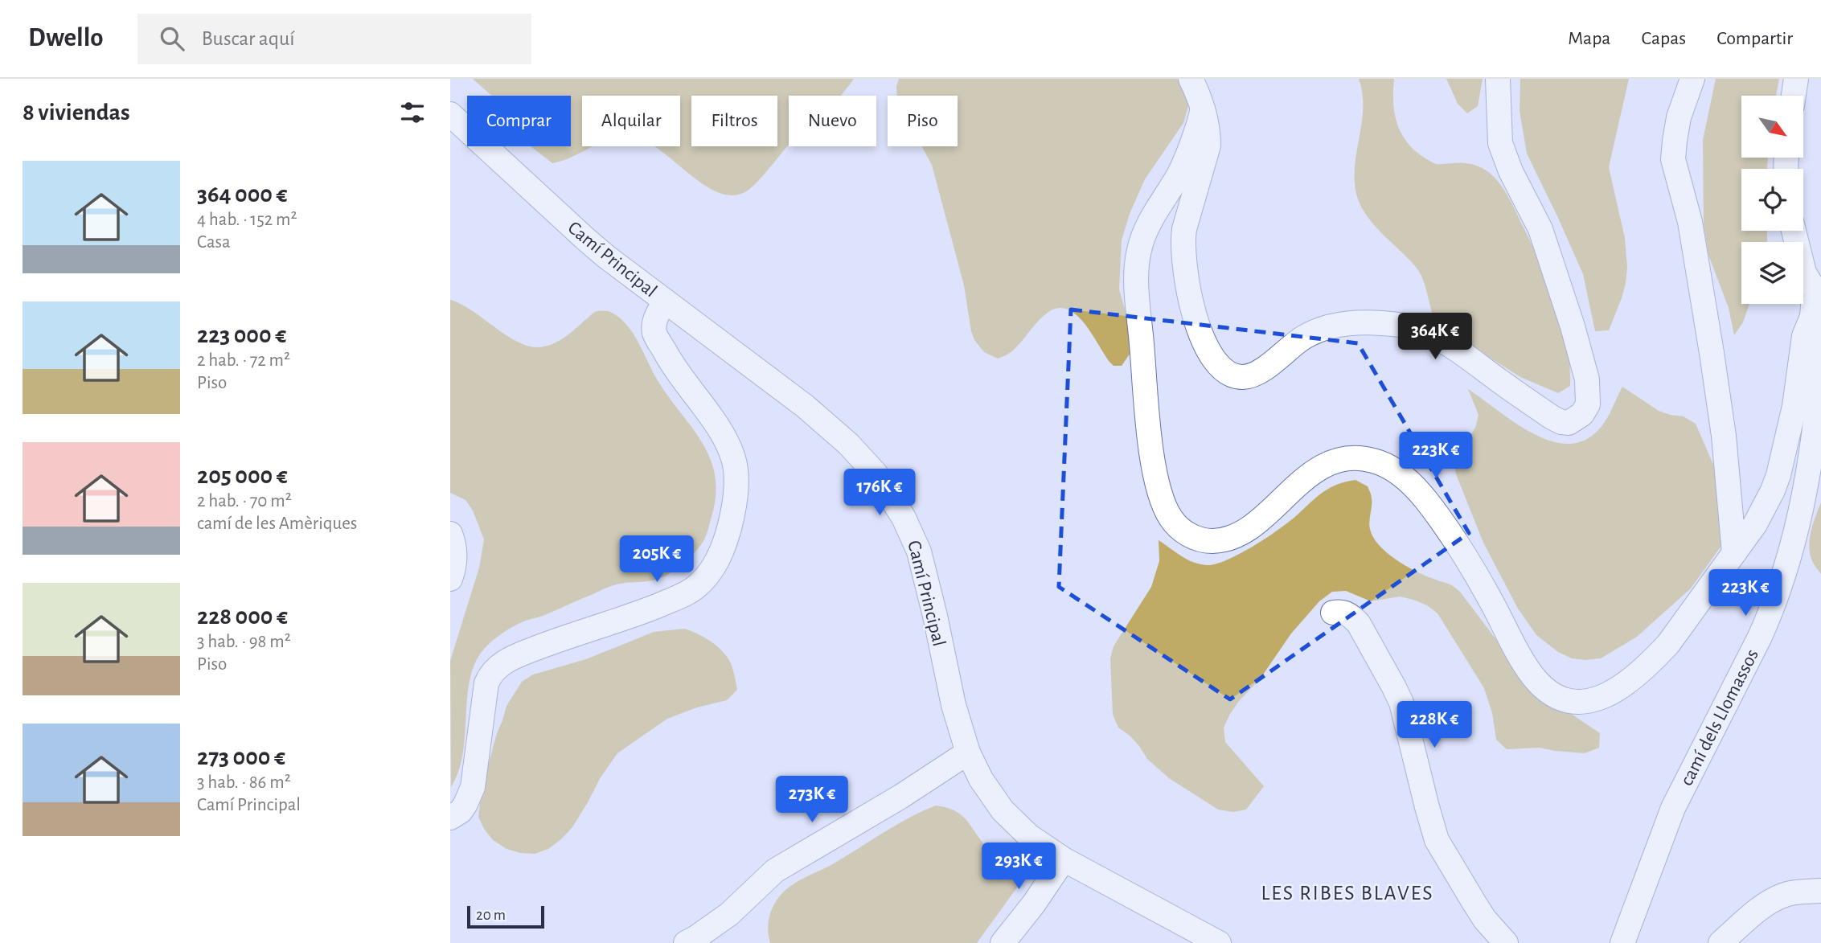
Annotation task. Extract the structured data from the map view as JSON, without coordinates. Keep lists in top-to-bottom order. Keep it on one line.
{"streets":{"street":["Camí Principal","camí dels Llomassos"]},"districts":["LES RIBES BLAVES"],"scale_bar":"20 m","north":"bottom right","page":{"header":"Dwello","search":"Buscar aquí","nav":["Mapa","Capas","Compartir"],"heading":"8 viviendas","chip":["Comprar","Alquilar","Filtros","Nuevo","Piso"],"list":[{"name":"364 000 €","note":"4 hab. · 152 m² · Casa"},{"name":"223 000 €","note":"2 hab. · 72 m² · Piso"},{"name":"205 000 €","note":"2 hab. · 70 m² · camí de les Amèriques"},{"name":"228 000 €","note":"3 hab. · 98 m² · Piso"},{"name":"273 000 €","note":"3 hab. · 86 m² · Camí Principal"}],"price":["364K €","223K €","176K €","205K €","223K €","228K €","273K €","293K €"],"scale":"20 m"}}
